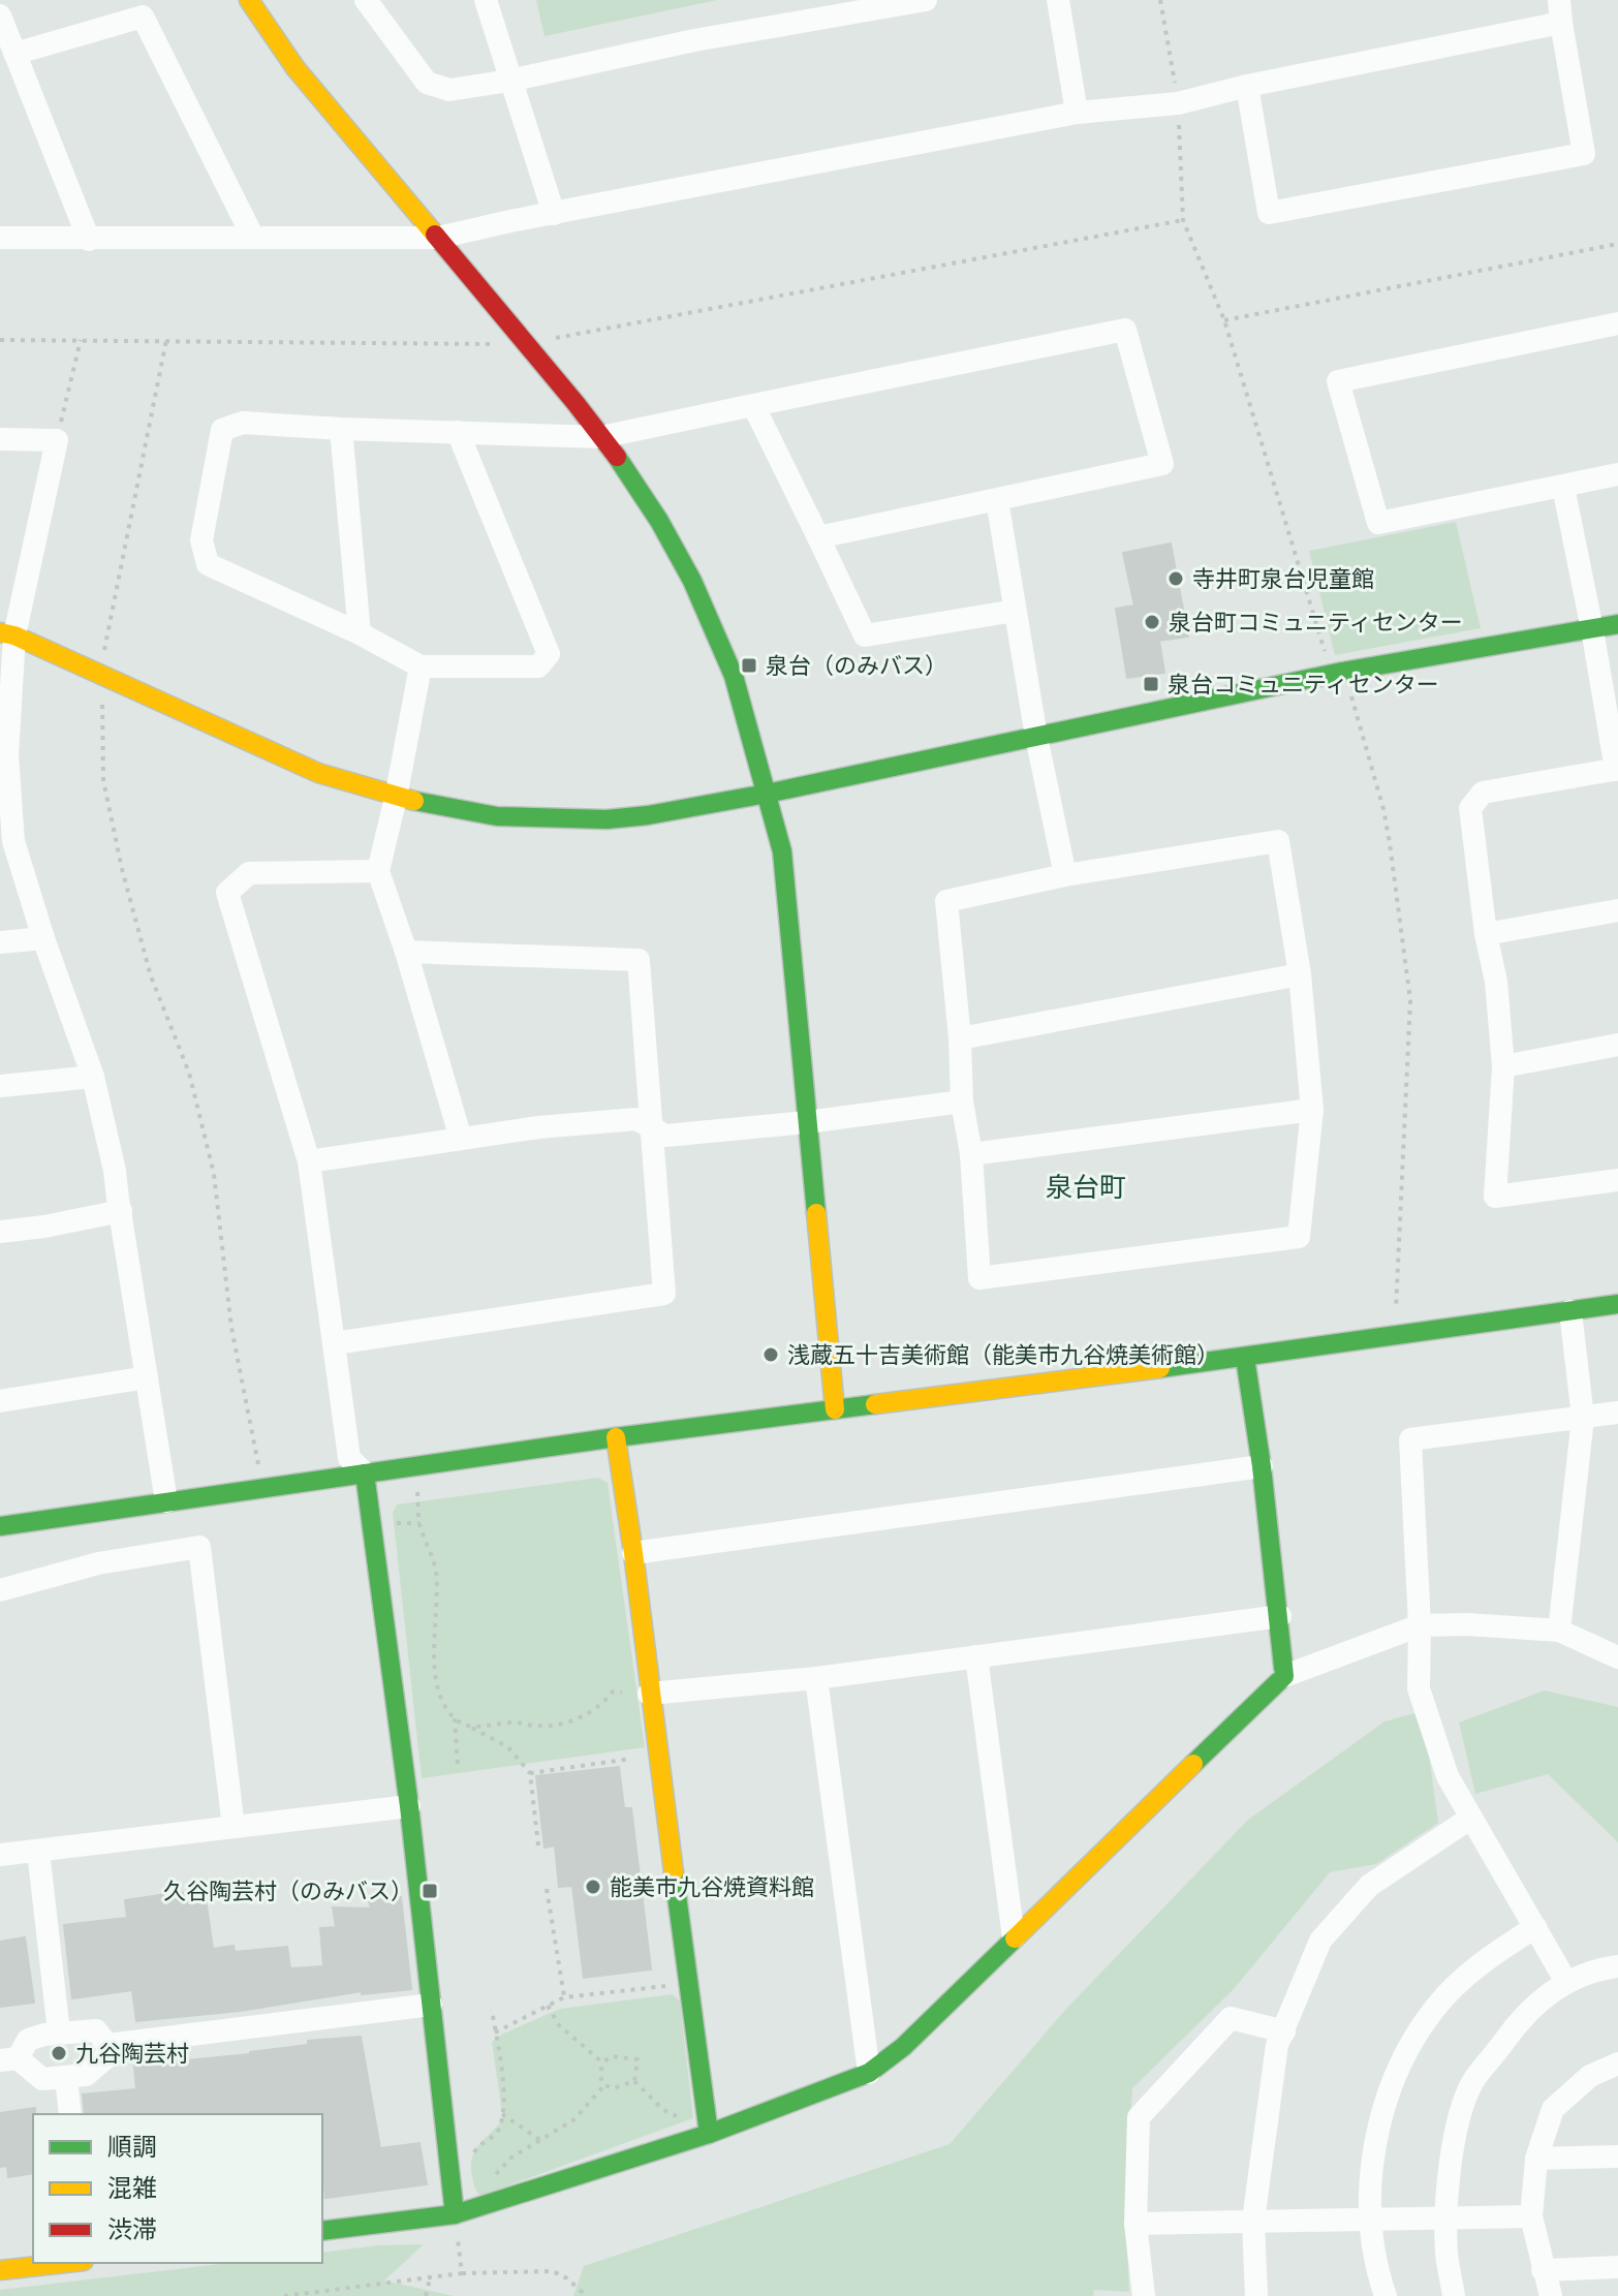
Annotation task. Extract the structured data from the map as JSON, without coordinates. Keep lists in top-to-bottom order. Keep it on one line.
{"districts":["泉台町"],"places":{"other":["寺井町泉台児童館","泉台町コミュニティセンター","浅蔵五十吉美術館（能美市九谷焼美術館）","能美市九谷焼資料館","九谷陶芸村"],"transit":["泉台（のみバス）","泉台コミュニティセンター","久谷陶芸村（のみバス）"]},"legend":["順調","混雑","渋滞"]}
